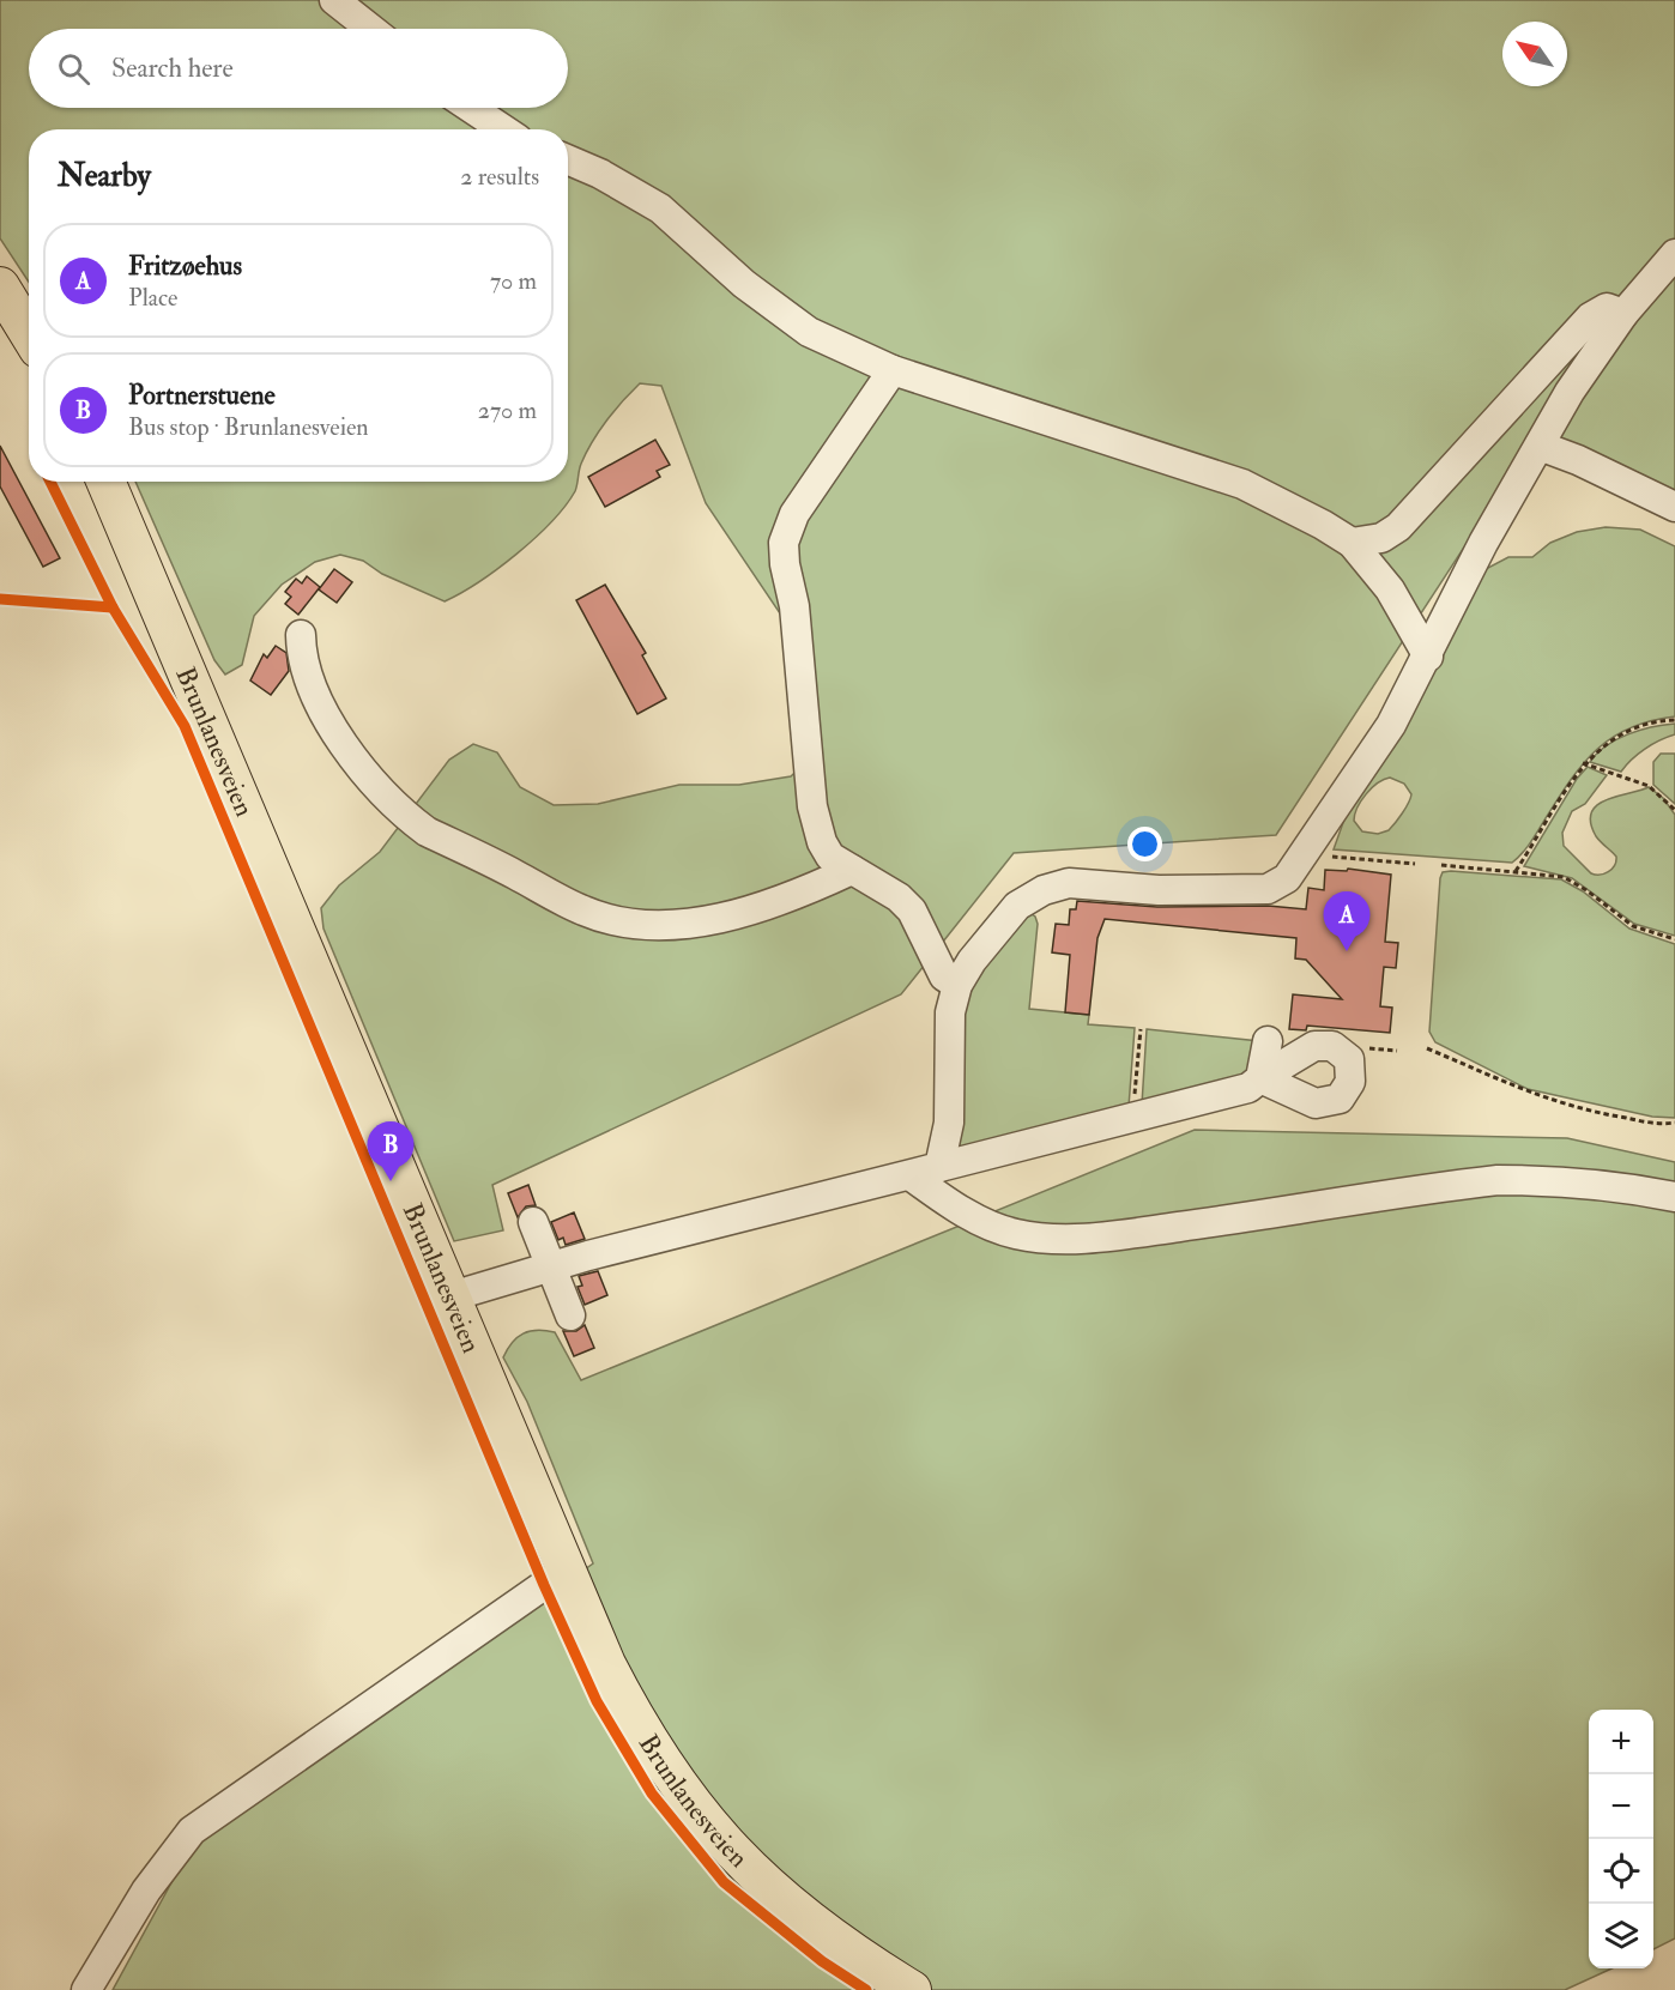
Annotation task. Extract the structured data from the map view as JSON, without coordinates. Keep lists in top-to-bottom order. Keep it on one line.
{"streets":{"main road":["Brunlanesveien"]},"north":"top left","page":{"search":"Search here","heading":["Nearby","2 results"],"list":[{"mark":"A","name":"Fritzøehus","note":"Place","value":"70 m"},{"mark":"B","name":"Portnerstuene","note":"Bus stop · Brunlanesveien","value":"270 m"}],"pins":["A","B"],"map_buttons":["+","−"]}}
